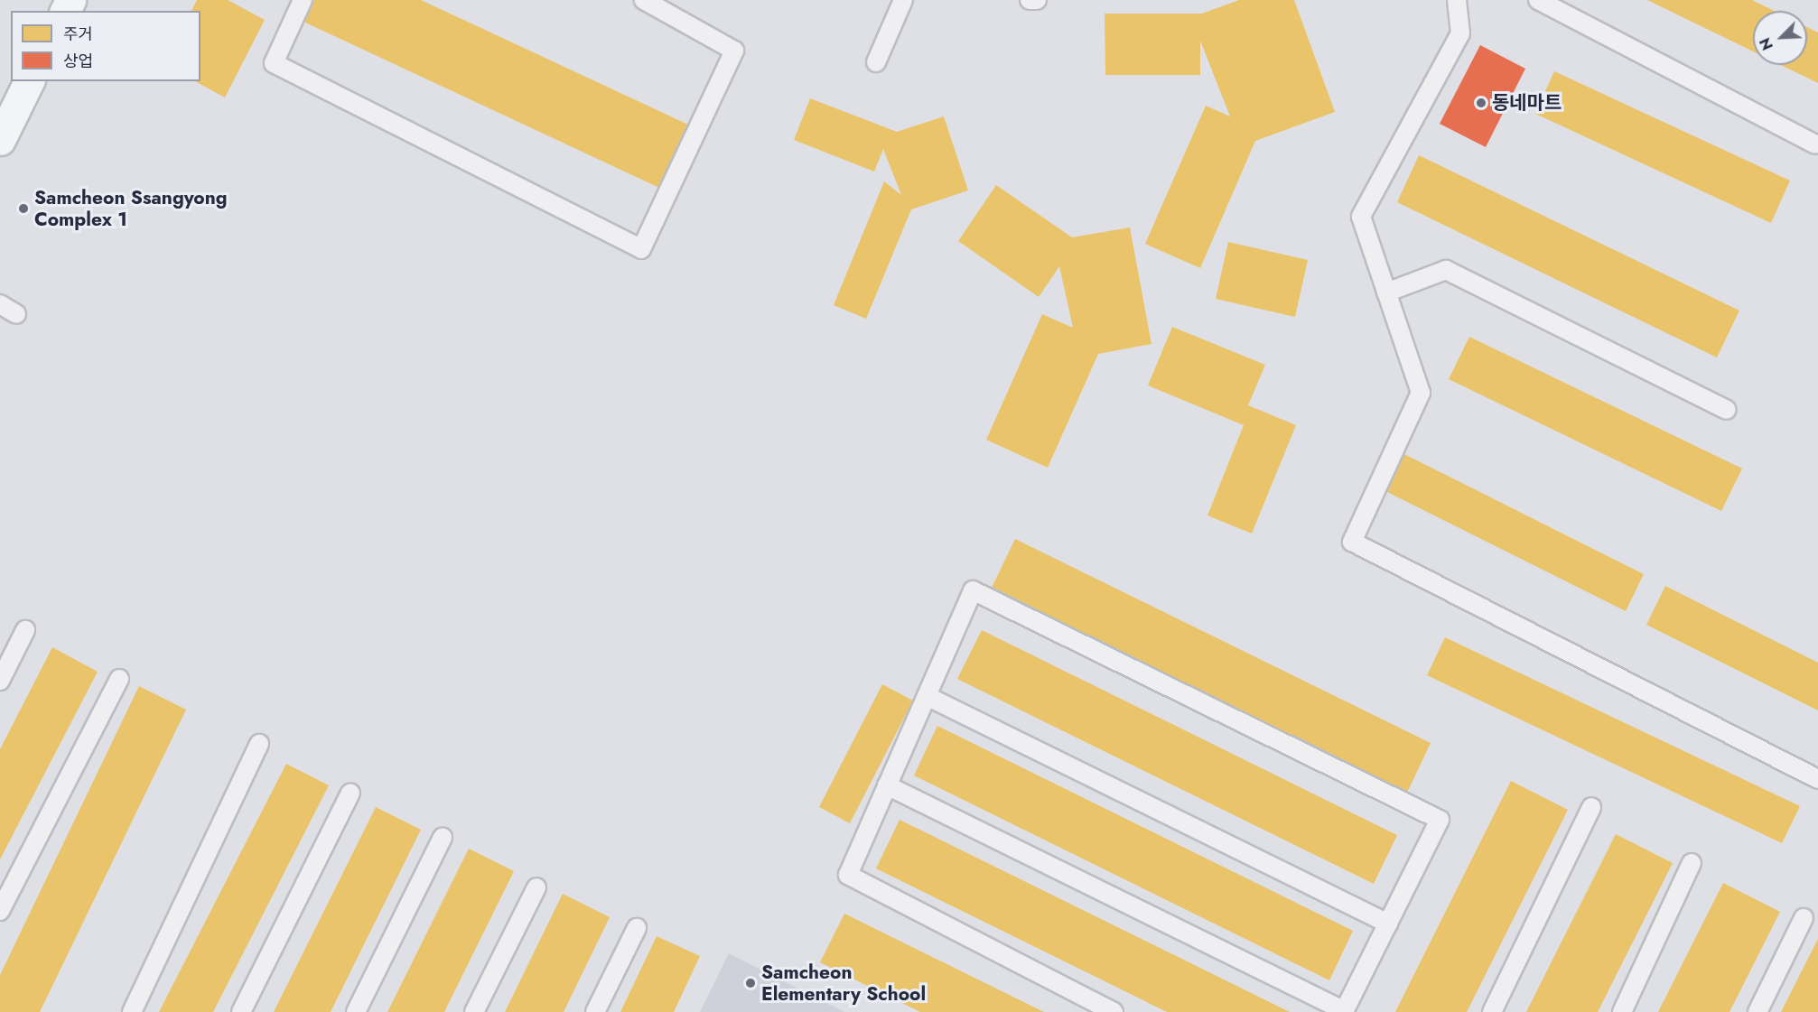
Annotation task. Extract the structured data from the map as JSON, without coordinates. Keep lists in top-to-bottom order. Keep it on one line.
{"places":["동네마트","Samcheon Ssangyong Complex 1","Samcheon Elementary School"],"legend":["주거","상업"],"north":"bottom left"}
